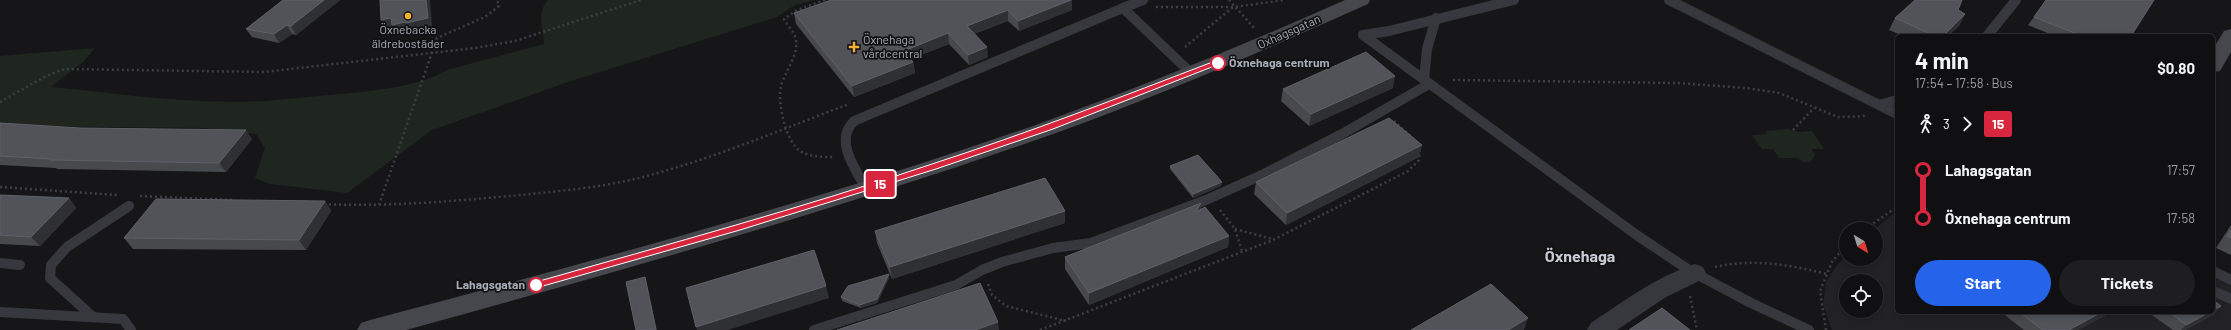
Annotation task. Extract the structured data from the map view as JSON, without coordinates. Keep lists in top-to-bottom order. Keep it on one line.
{"streets":{"street":["Oxhagsgatan"]},"districts":["Öxnehaga"],"places":{"other":["Öxnebacka äldrebostäder","Öxnehaga centrum","Lahagsgatan"],"health":["Öxnehaga vårdcentral"]},"lines":["bus line 15"],"north":"bottom right","page":{"on_map":"15","heading":["4 min","17:54 – 17:58 · Bus","$0.80"],"legs":["3","15"],"list":[{"name":"Lahagsgatan","value":"17:57"},{"name":"Öxnehaga centrum","value":"17:58"}],"buttons":["Start","Tickets"]}}
